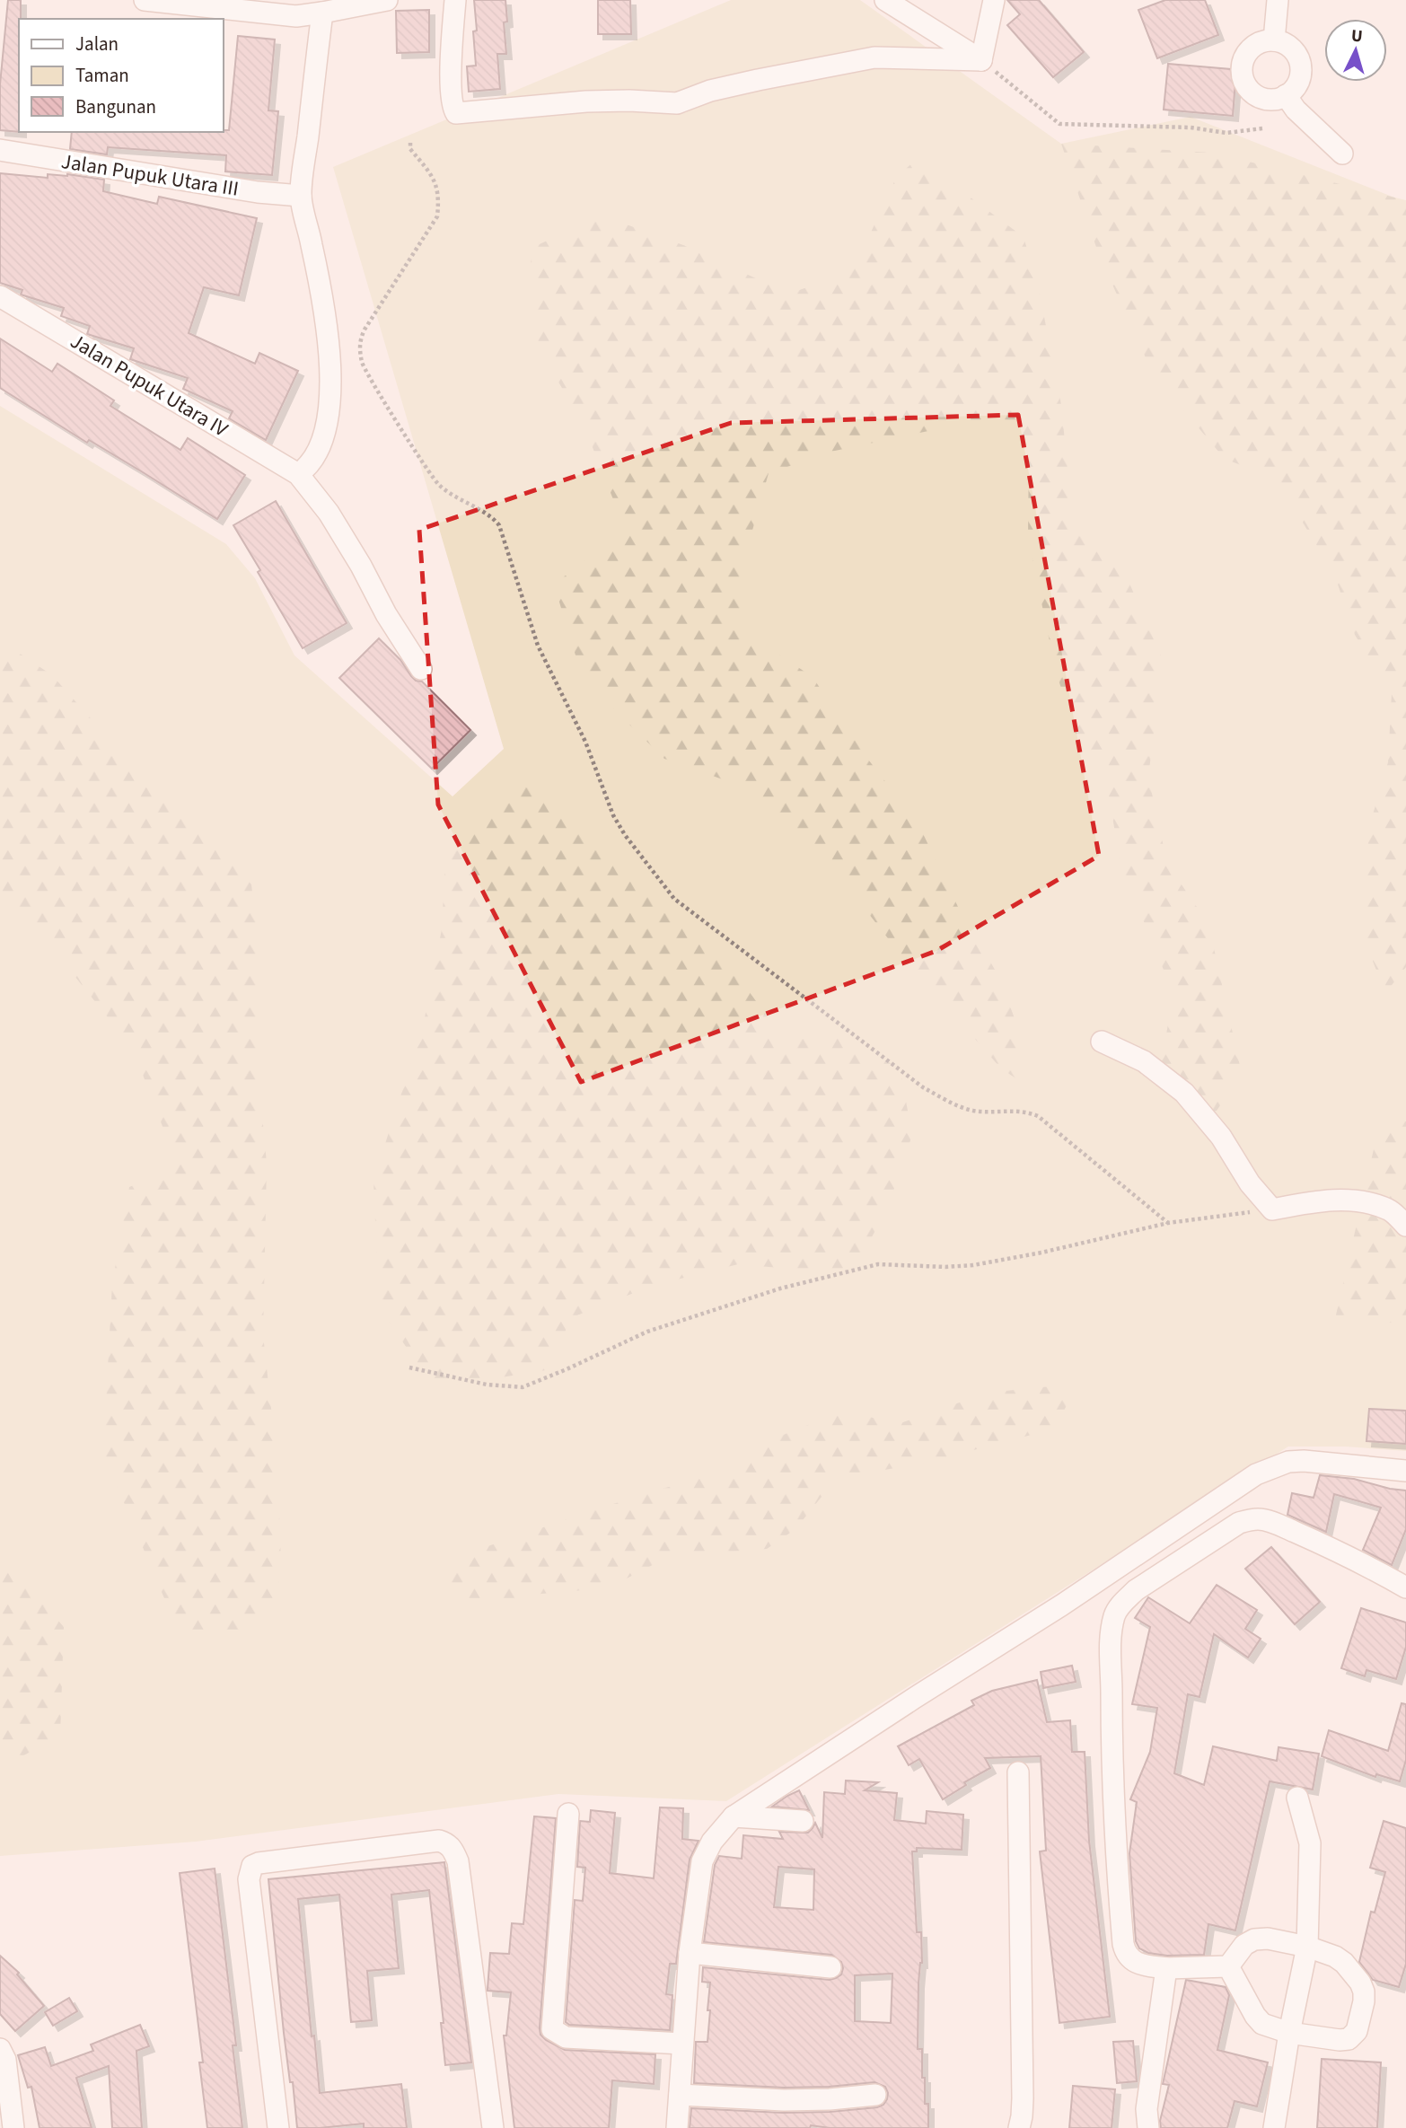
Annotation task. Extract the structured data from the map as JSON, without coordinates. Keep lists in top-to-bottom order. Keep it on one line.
{"streets":{"street":["Jalan Pupuk Utara III","Jalan Pupuk Utara IV"]},"legend":["Jalan","Taman","Bangunan"],"north":"top"}
